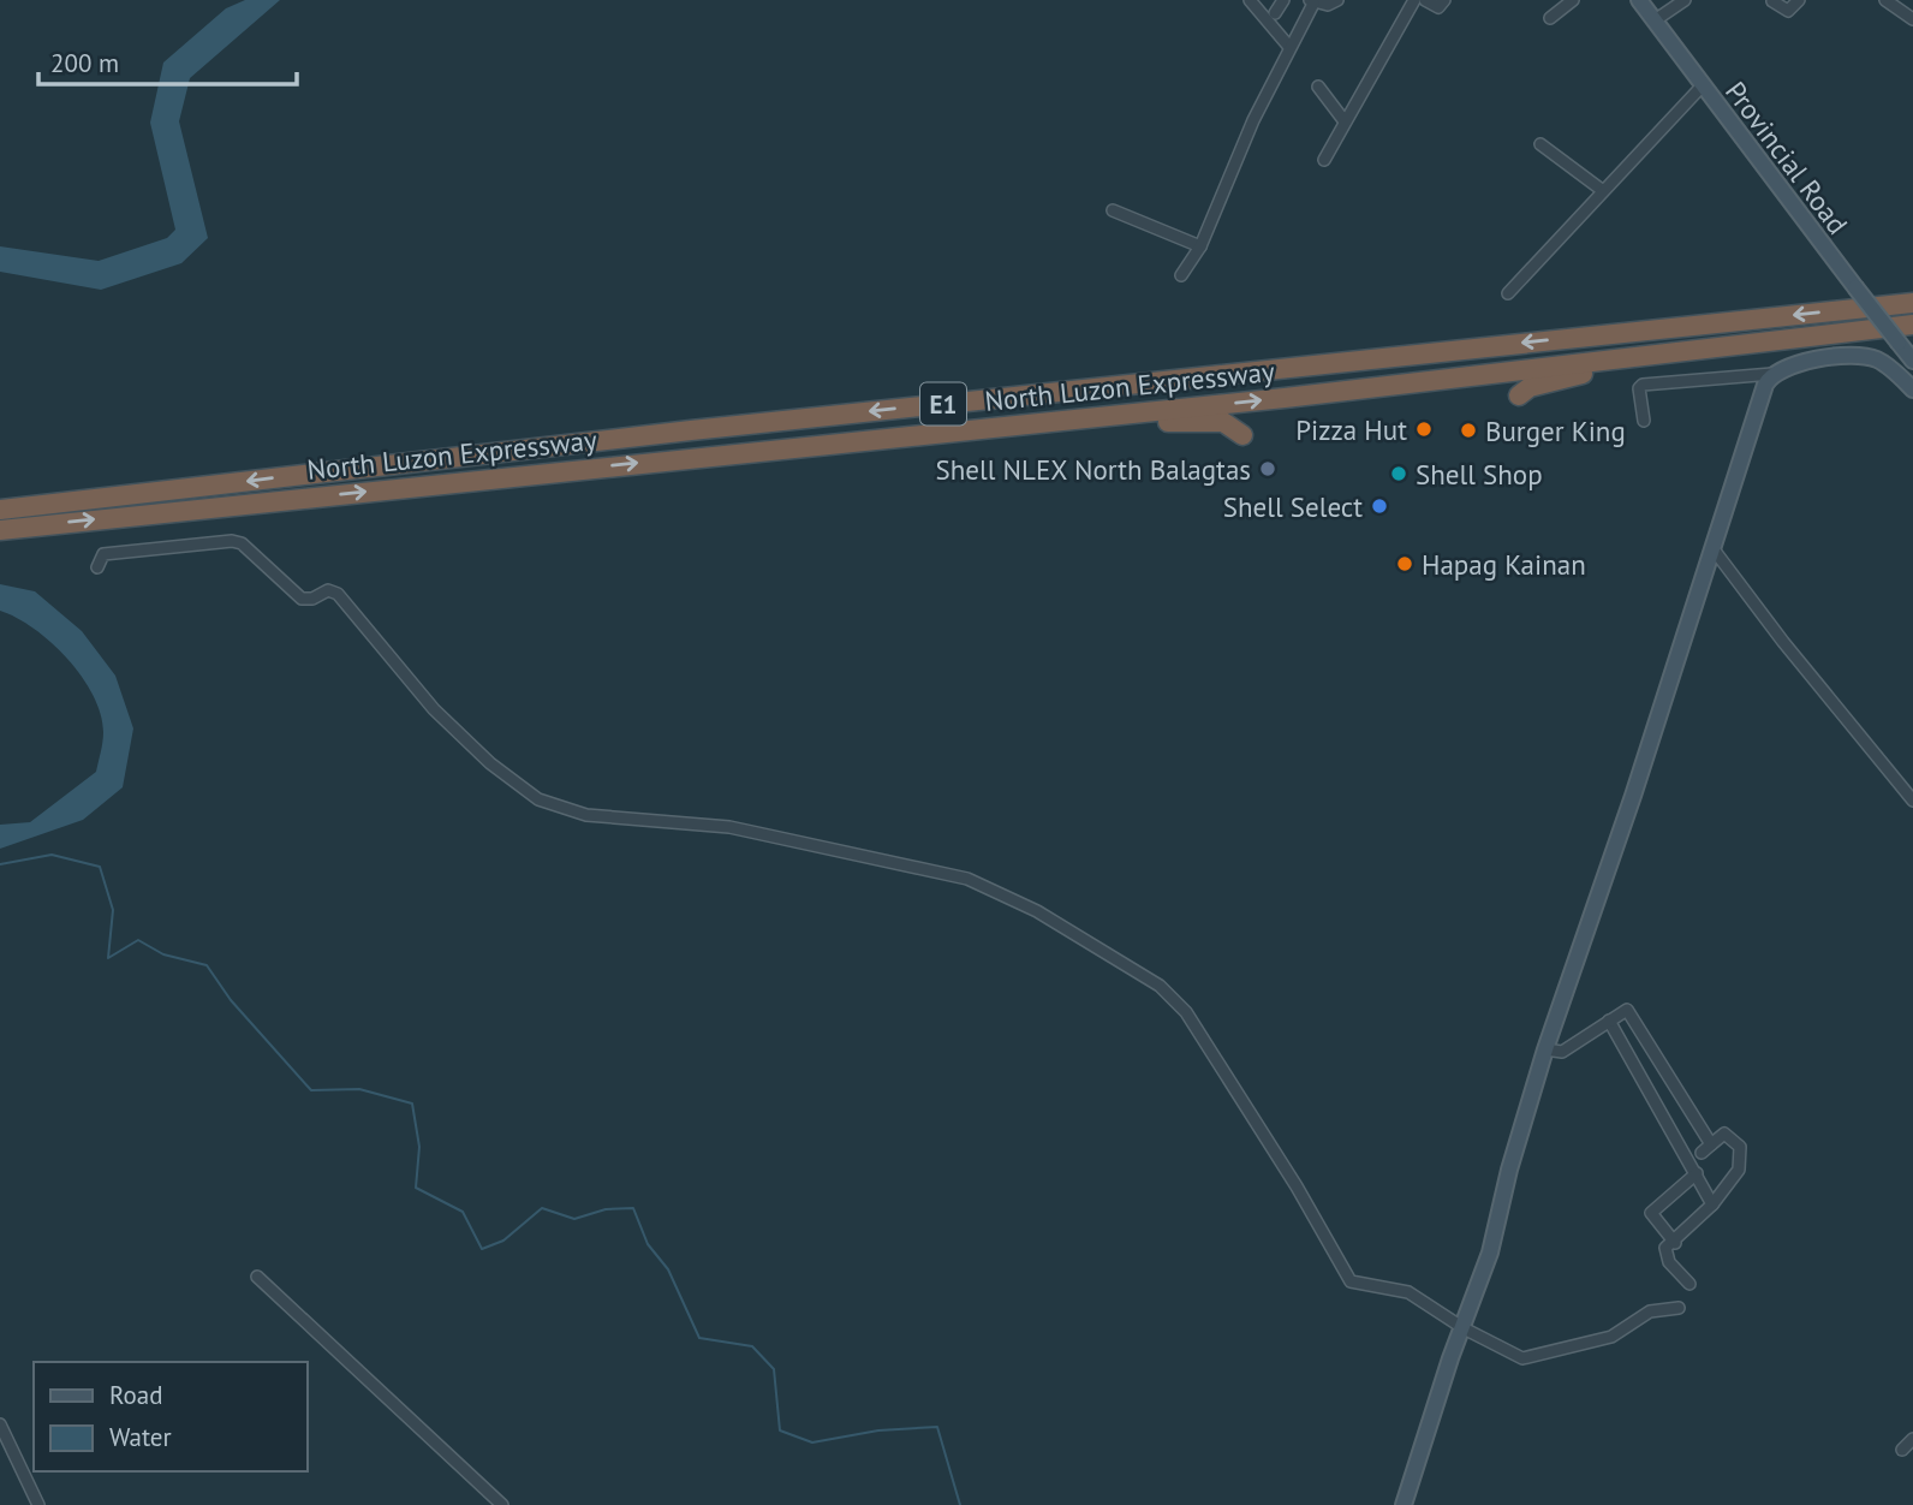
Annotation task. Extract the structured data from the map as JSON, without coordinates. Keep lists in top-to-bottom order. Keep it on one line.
{"streets":{"highway":["North Luzon Expressway","E1"],"street":["Provincial Road"]},"crossings":[["Provincial Road","North Luzon Expressway"]],"places":["Pizza Hut","Burger King","Shell NLEX North Balagtas","Shell Shop","Shell Select","Hapag Kainan"],"legend":["Road","Water"],"scale_bar":"200 m"}
